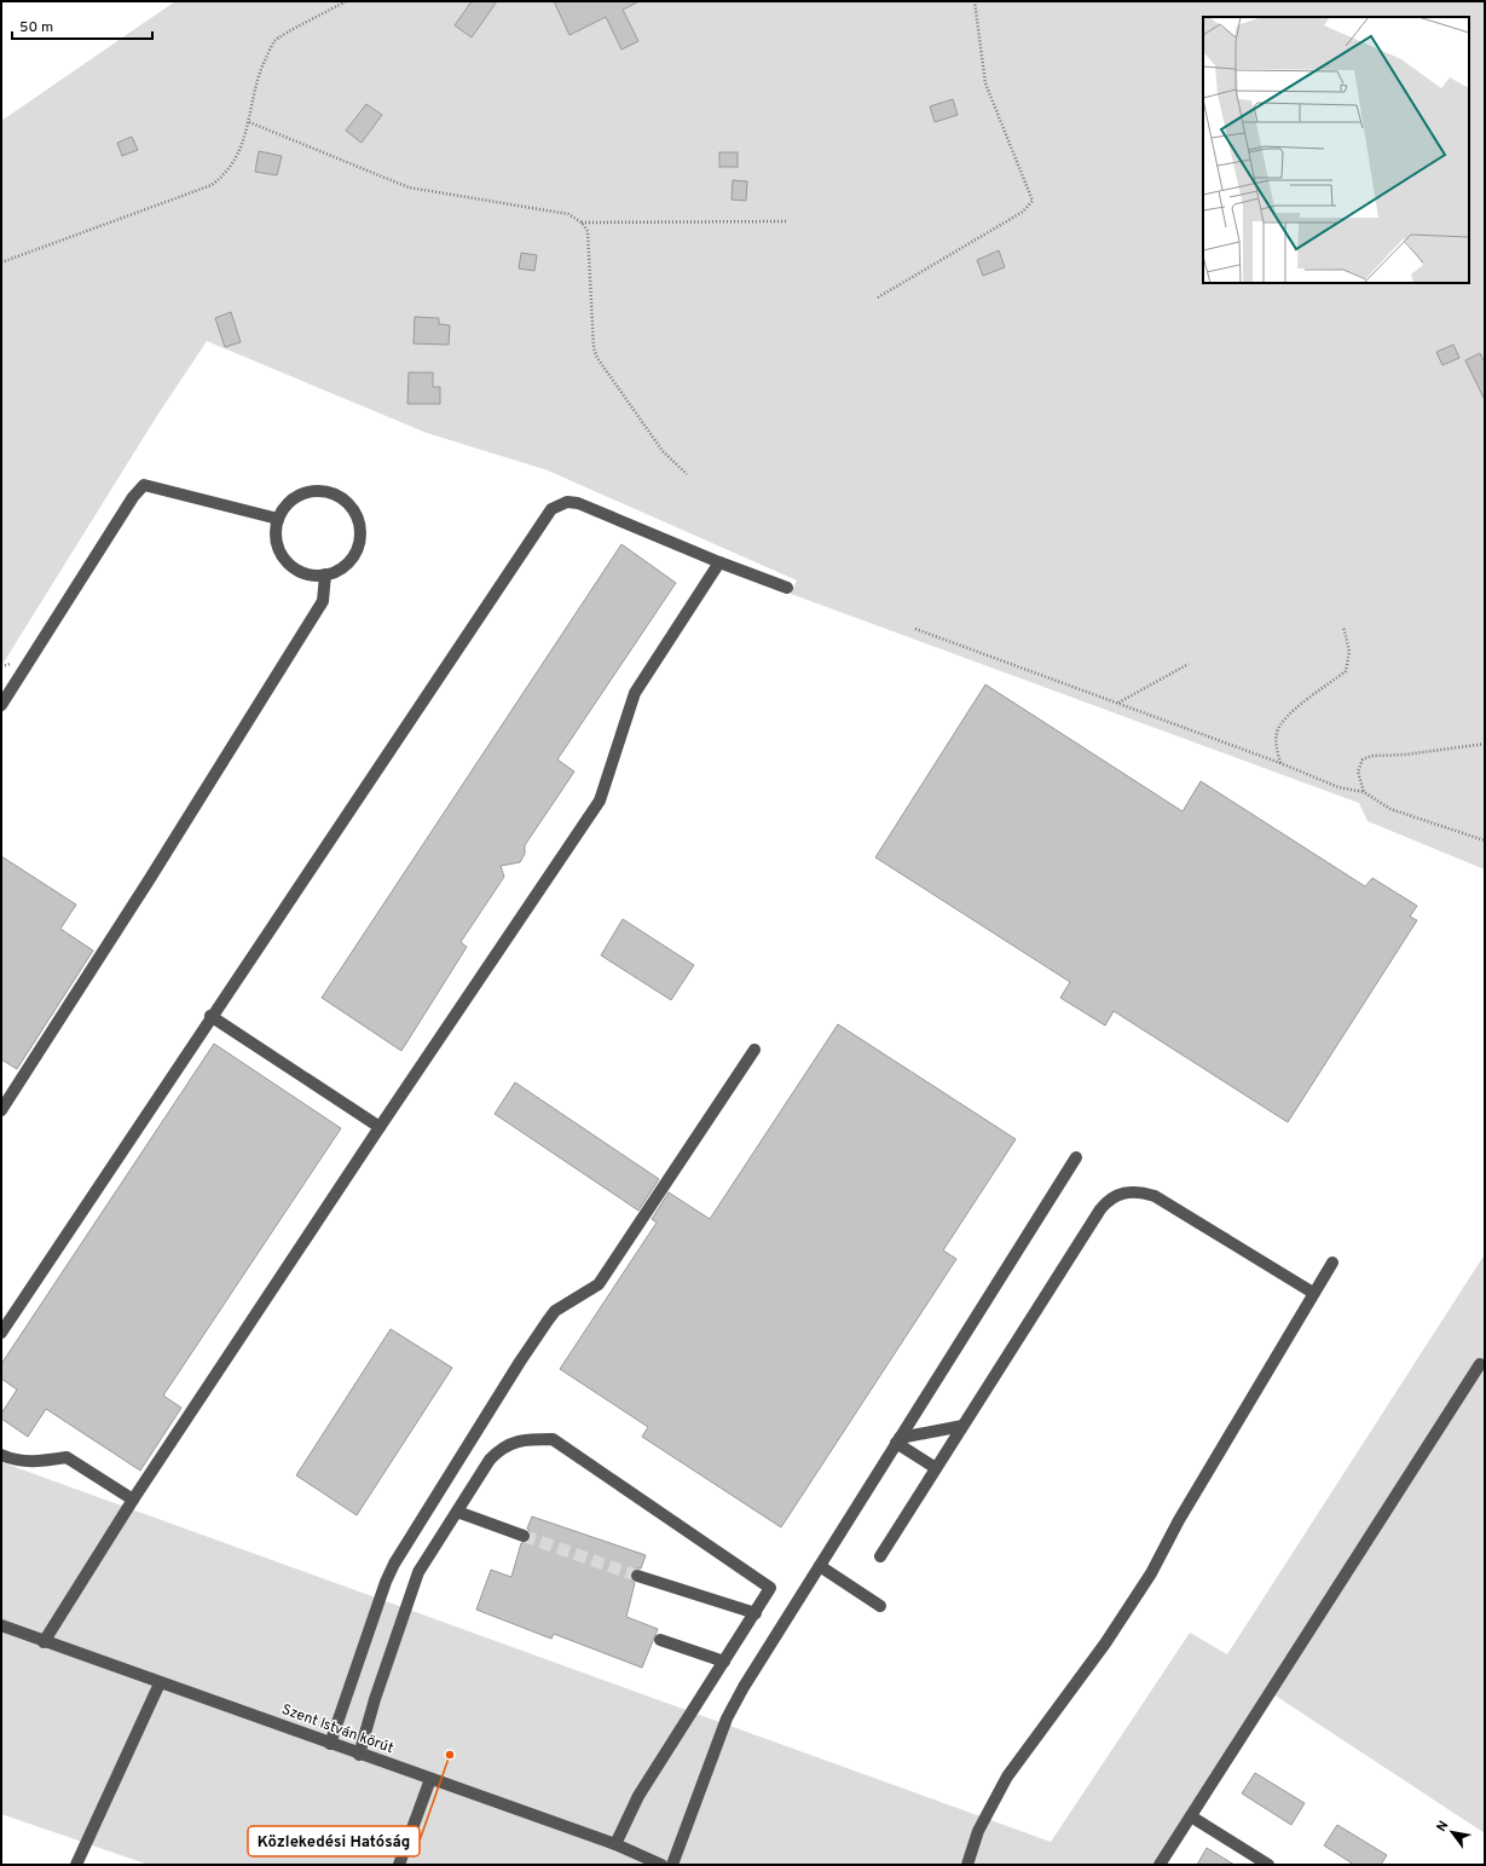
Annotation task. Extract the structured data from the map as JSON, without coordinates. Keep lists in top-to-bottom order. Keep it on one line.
{"streets":{"street":["Szent István körút"]},"places":["Közlekedési Hatóság"],"scale_bar":"50 m","north":"top left"}
